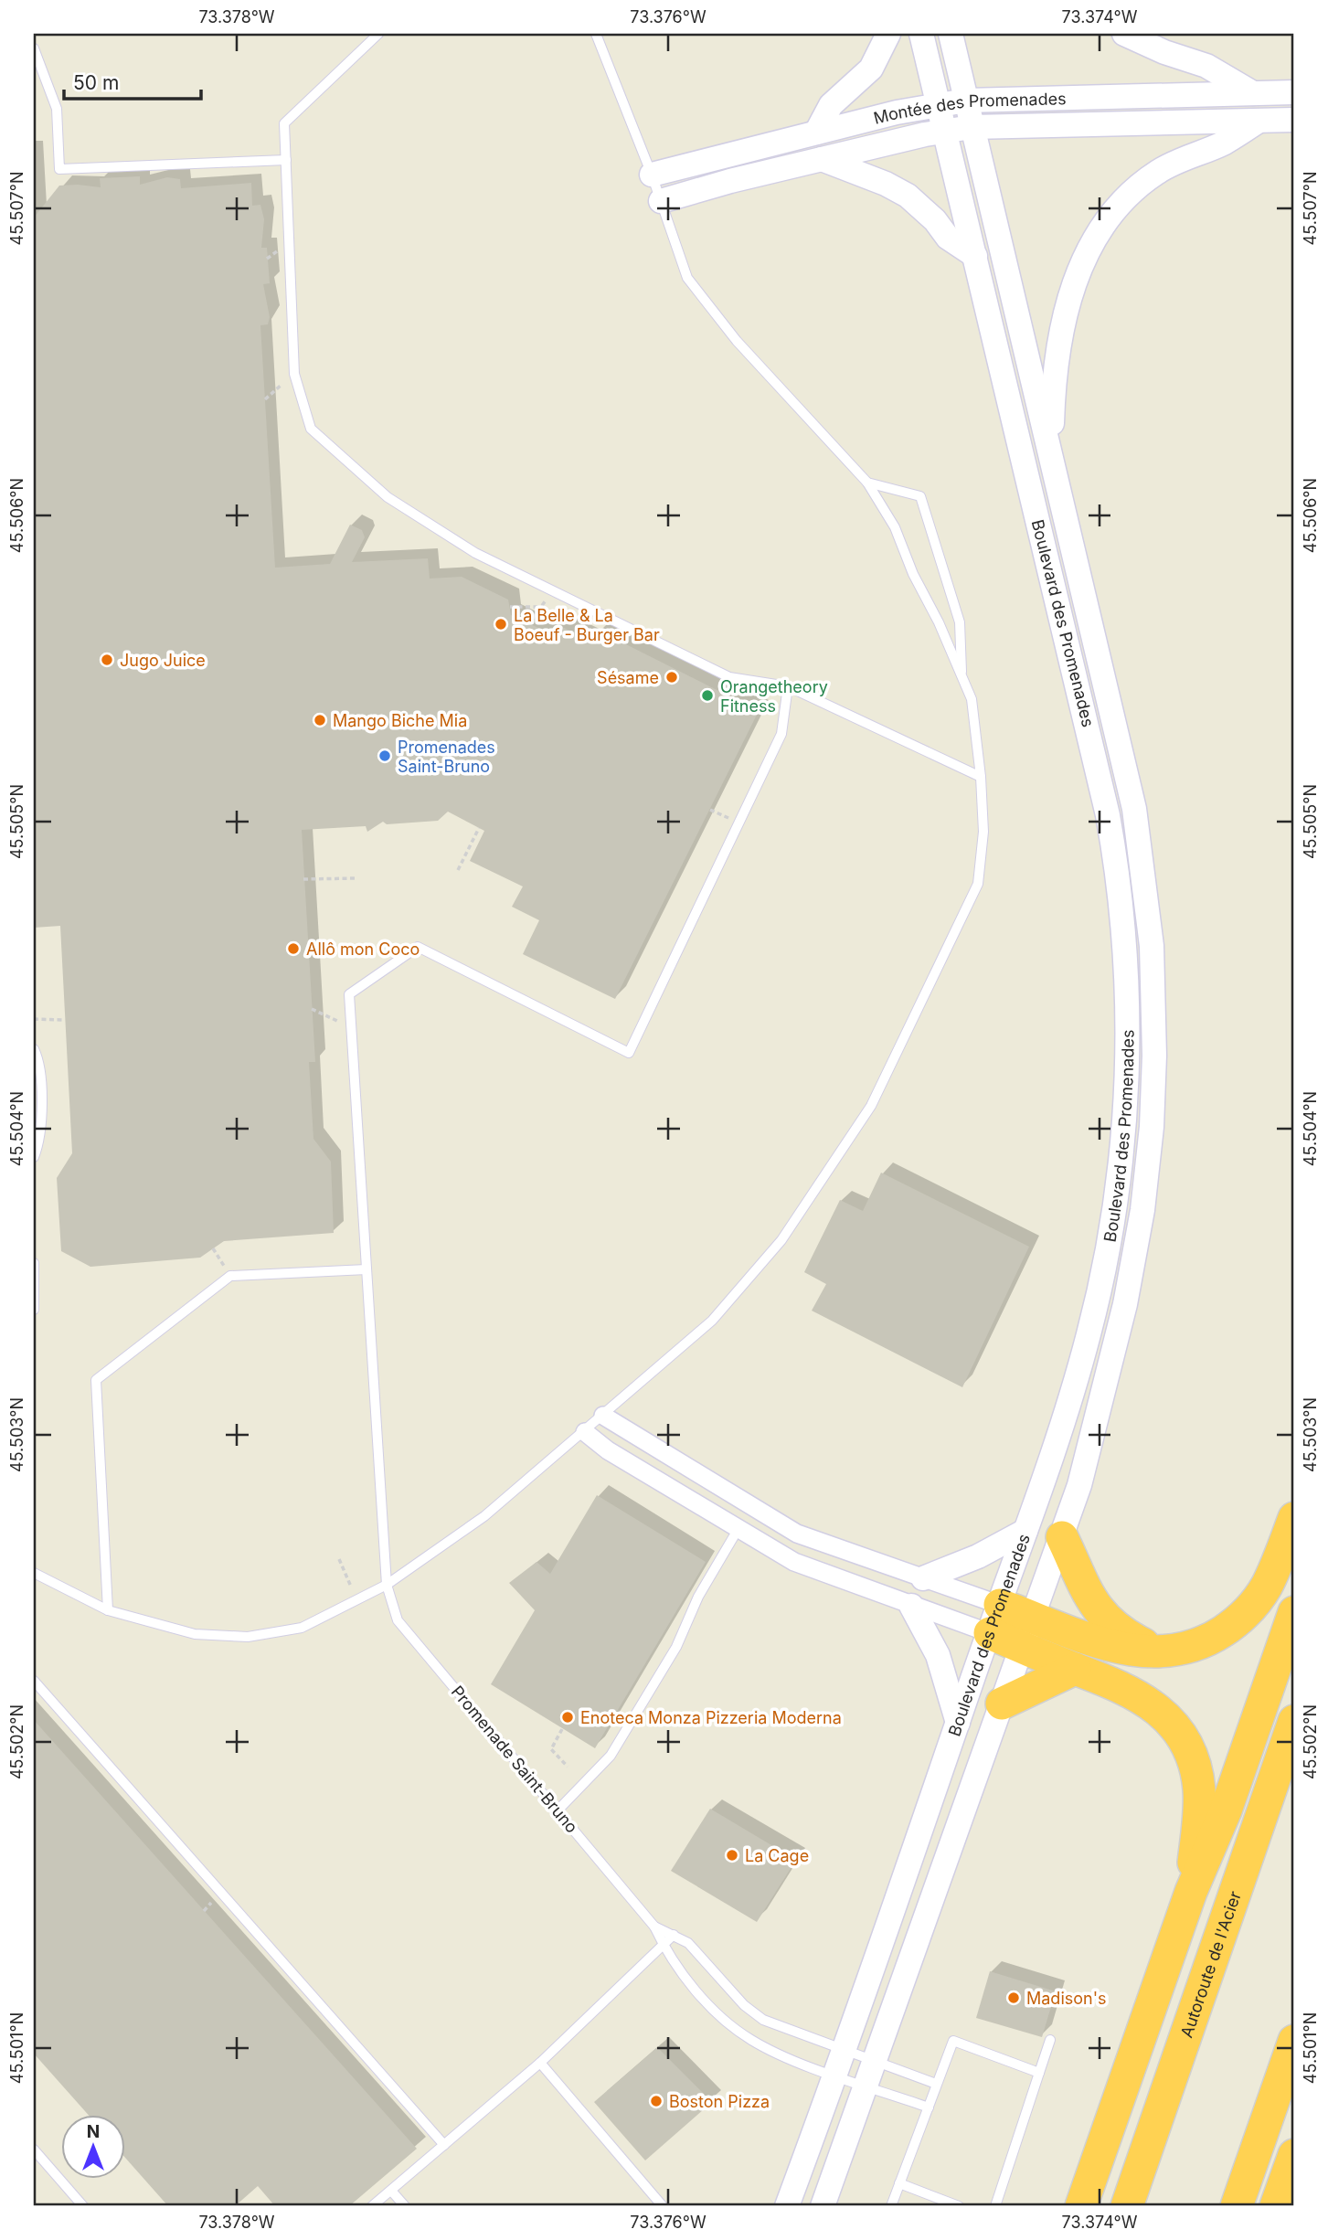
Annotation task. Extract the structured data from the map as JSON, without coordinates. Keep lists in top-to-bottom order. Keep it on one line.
{"streets":{"highway":["Autoroute de l'Acier"],"street":["Montée des Promenades","Boulevard des Promenades"],"lane":["Promenade Saint-Bruno"]},"crossings":[["Montée des Promenades","Boulevard des Promenades"],["Boulevard des Promenades","Promenade Saint-Bruno"]],"places":["La Belle & La Boeuf - Burger Bar","Jugo Juice","Sésame","Orangetheory Fitness","Mango Biche Mia","Promenades Saint-Bruno","Allô mon Coco","Enoteca Monza Pizzeria Moderna","La Cage","Madison's","Boston Pizza"],"scale_bar":"50 m","north":"top","coordinates":["73.378°W","73.376°W","73.374°W","45.507°N","45.506°N","45.505°N","45.504°N","45.503°N","45.502°N","45.501°N"]}
